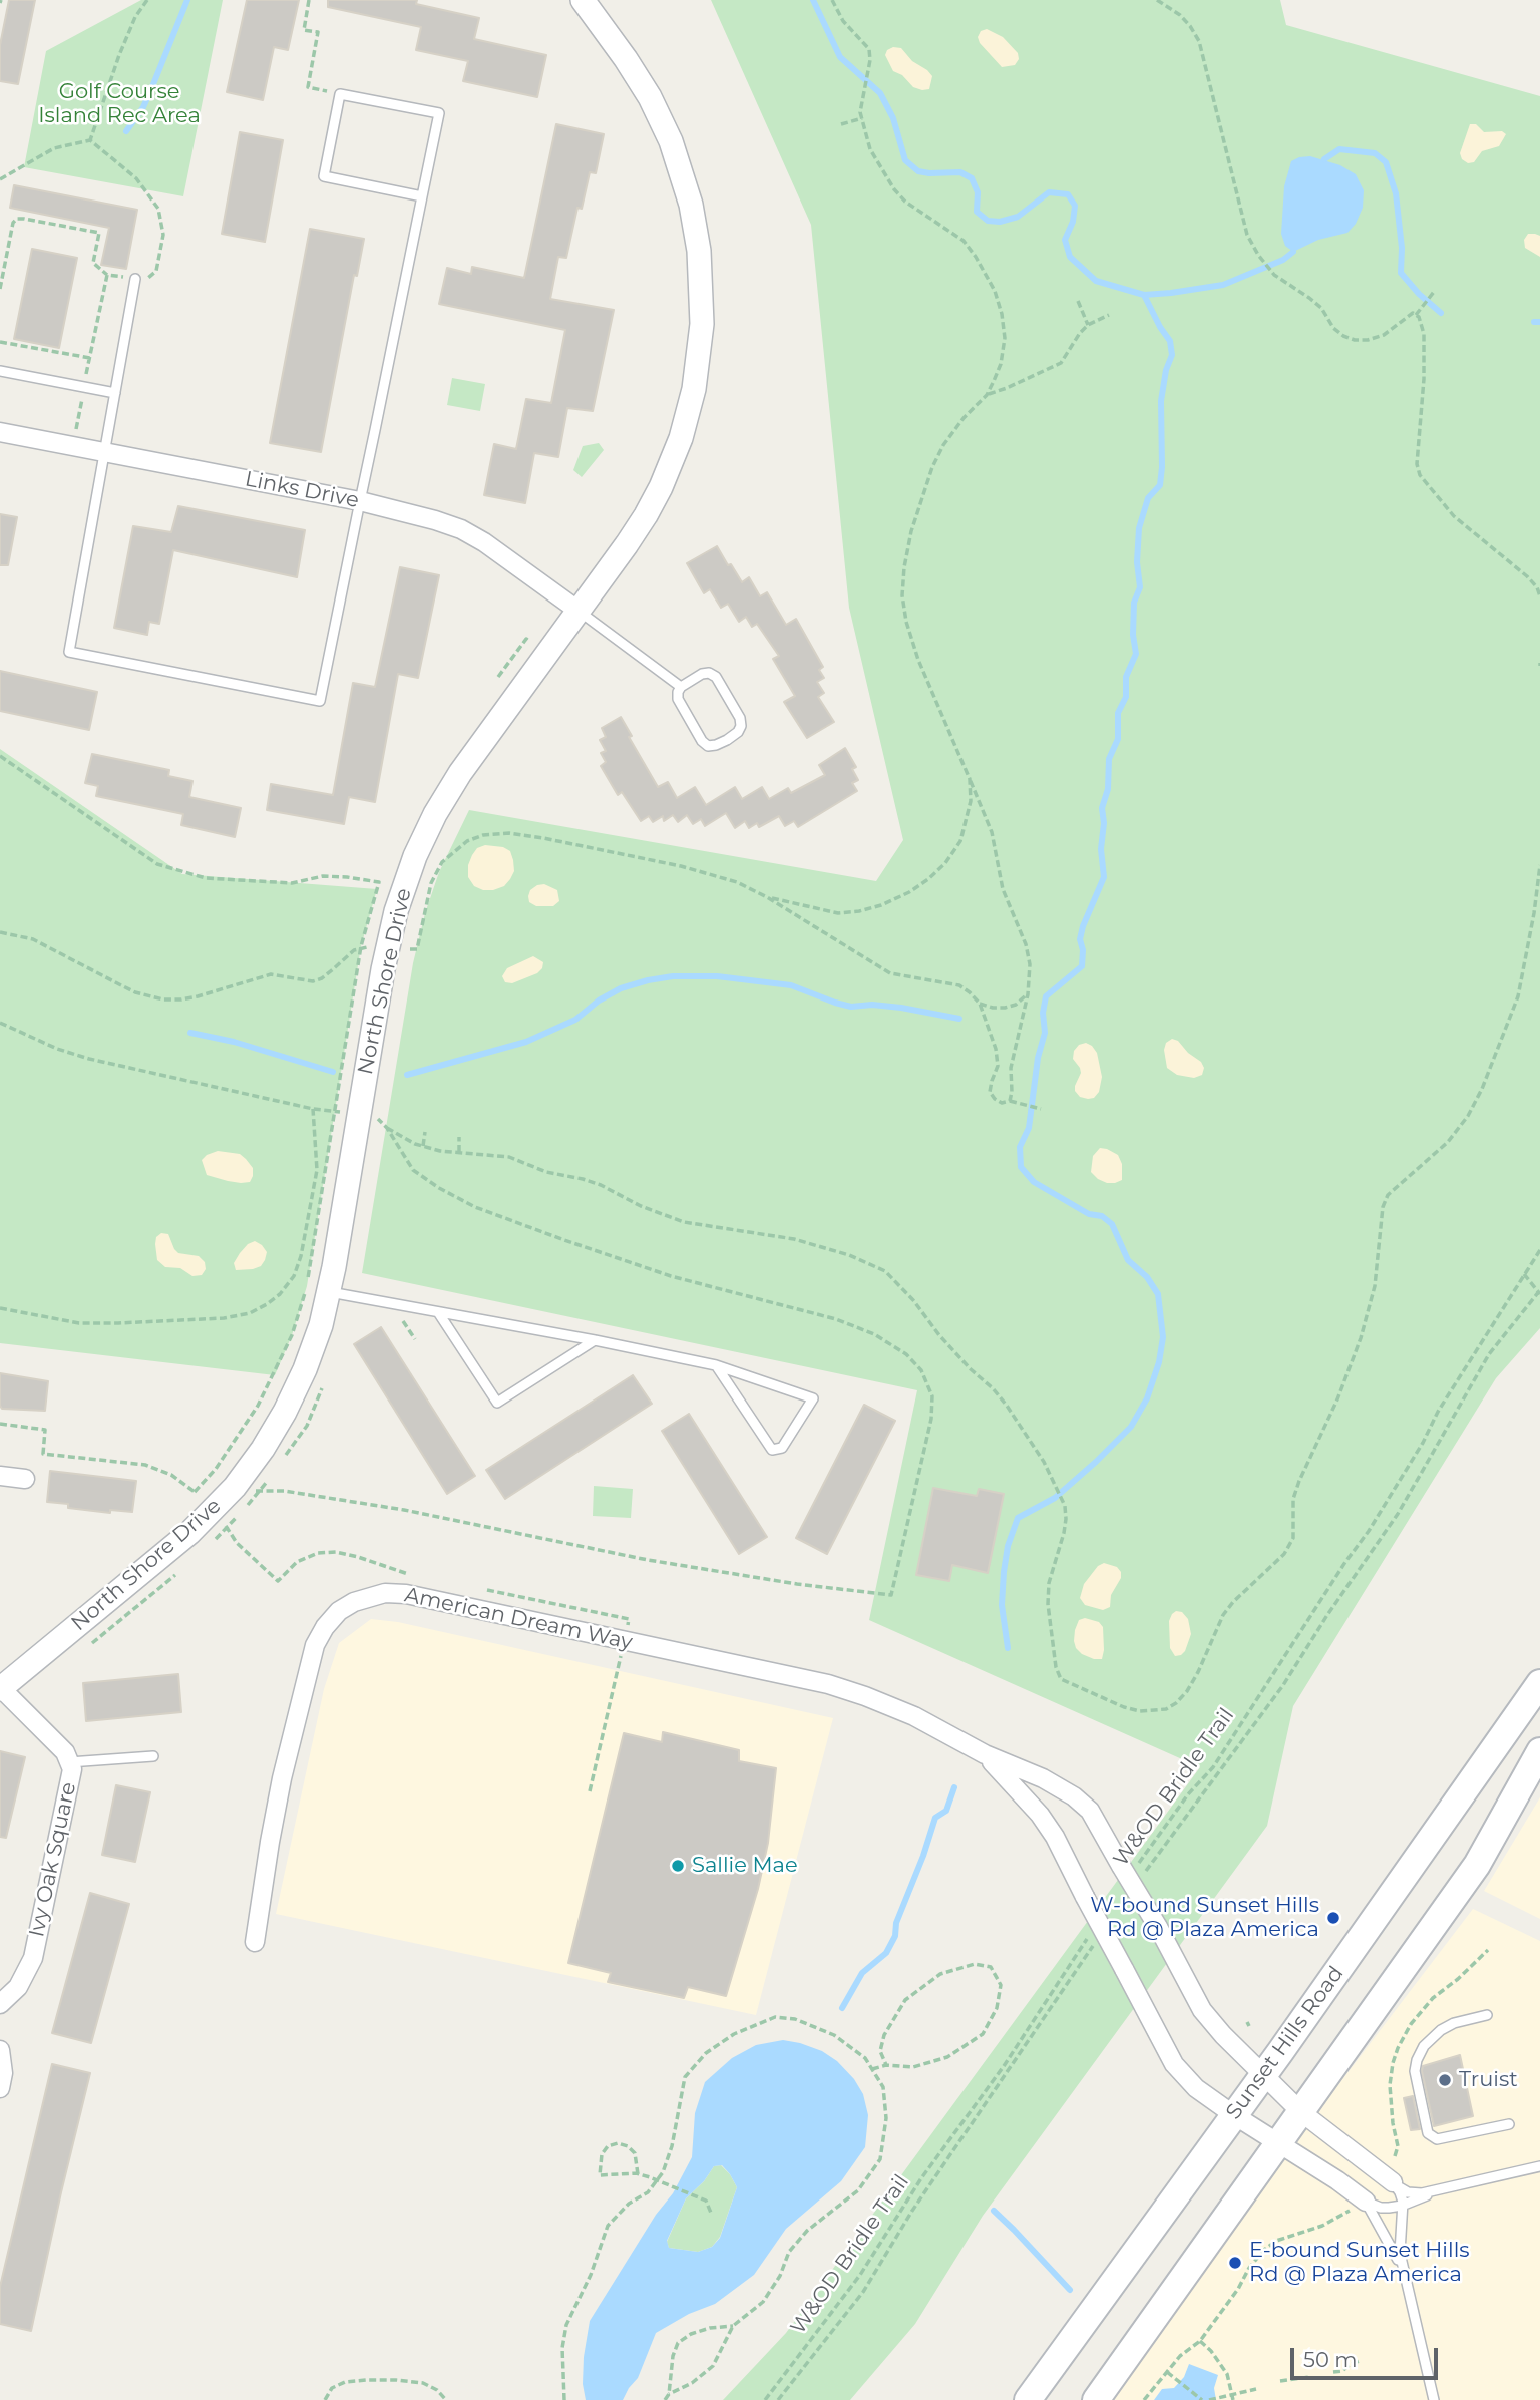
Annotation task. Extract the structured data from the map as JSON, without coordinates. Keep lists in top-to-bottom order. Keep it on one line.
{"streets":{"main road":["Sunset Hills Road"],"street":["Links Drive","North Shore Drive","American Dream Way","Ivy Oak Square"],"path":["W&OD Bridle Trail"]},"crossings":[["Links Drive","North Shore Drive"],["North Shore Drive","Ivy Oak Square"]],"parks":["Golf Course Island Rec Area"],"places":["Sallie Mae","W-bound Sunset Hills Rd @ Plaza America","Truist","E-bound Sunset Hills Rd @ Plaza America"],"scale_bar":"50 m"}
